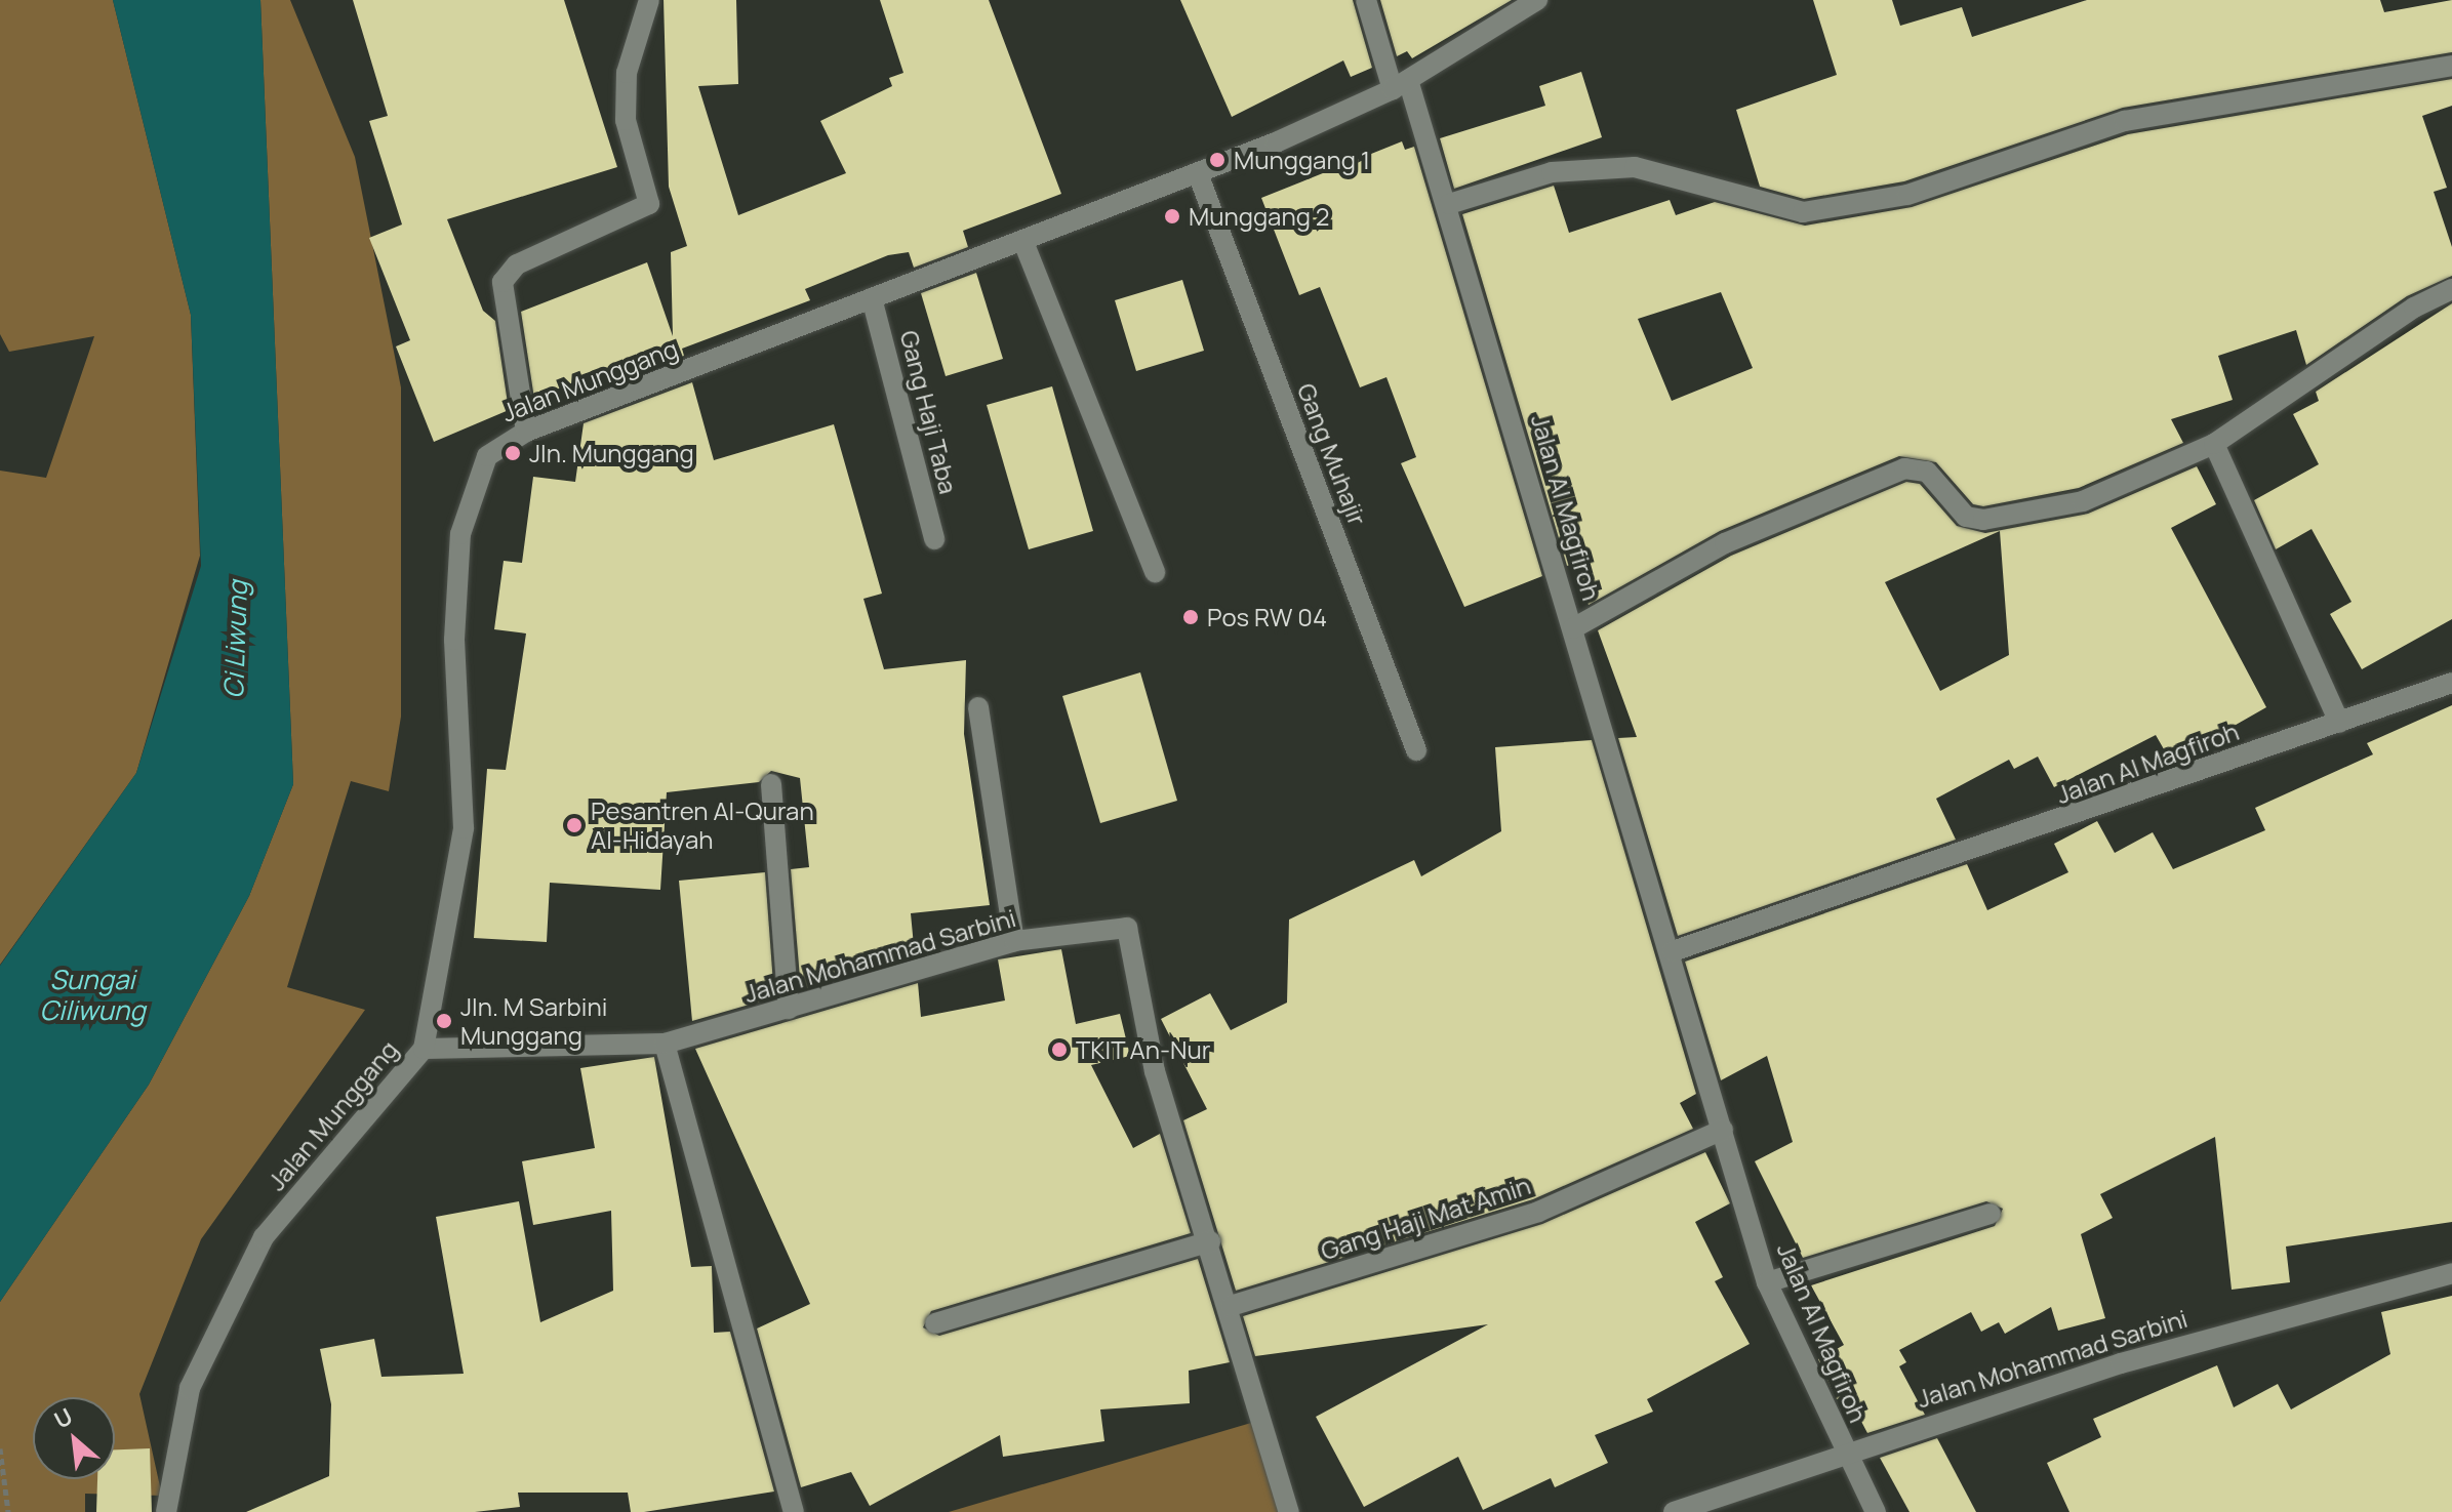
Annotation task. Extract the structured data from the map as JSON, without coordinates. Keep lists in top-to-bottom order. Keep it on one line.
{"streets":{"street":["Jalan Munggang","Gang Haji Taba","Gang Muhajir","Jalan Al Magfiroh","Jalan Mohammad Sarbini","Gang Haji Mat Amin"]},"crossings":[["Jalan Munggang","Gang Haji Taba"],["Jalan Munggang","Gang Muhajir"],["Jalan Munggang","Jalan Al Magfiroh"],["Jalan Munggang","Jalan Mohammad Sarbini"],["Jalan Al Magfiroh","Jalan Mohammad Sarbini"],["Jalan Al Magfiroh","Gang Haji Mat Amin"],["Jalan Mohammad Sarbini","Gang Haji Mat Amin"]],"water":["Ci Liwung","Sungai Ciliwung"],"places":["Munggang 1","Munggang 2","Jln. Munggang","Pos RW 04","Pesantren Al-Quran Al-Hidayah","Jln. M Sarbini Munggang","TKIT An-Nur"],"north":"top left"}
